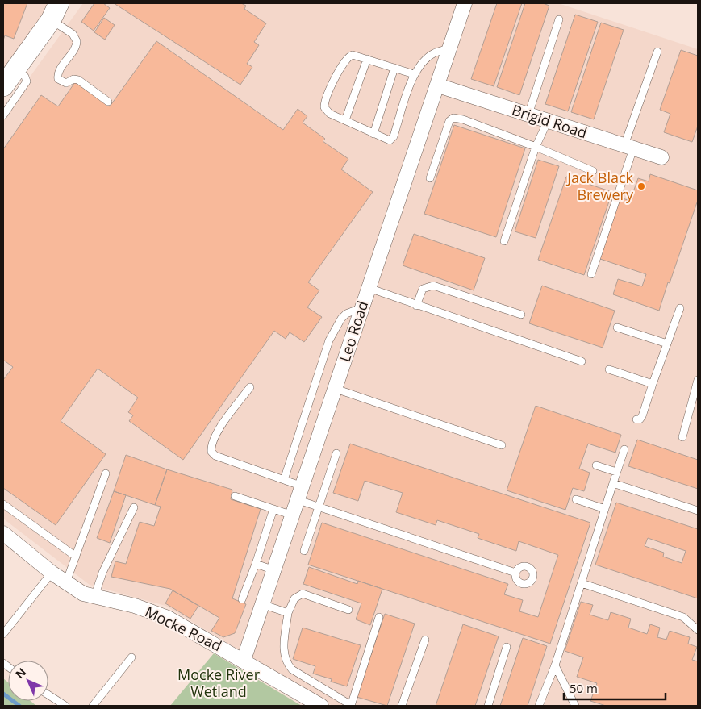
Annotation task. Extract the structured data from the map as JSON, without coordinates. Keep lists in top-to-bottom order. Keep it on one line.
{"streets":{"street":["Brigid Road","Leo Road","Mocke Road"]},"crossings":[["Brigid Road","Leo Road"],["Leo Road","Mocke Road"]],"parks":["Mocke River Wetland"],"places":["Jack Black Brewery"],"scale_bar":"50 m","north":"top left"}
